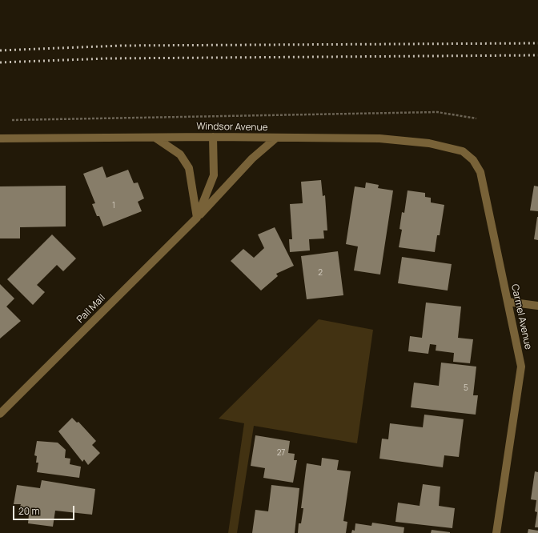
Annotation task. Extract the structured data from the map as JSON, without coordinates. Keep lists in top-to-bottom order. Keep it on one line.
{"streets":{"street":["Windsor Avenue","Pall Mall","Carmel Avenue"]},"crossings":[["Windsor Avenue","Pall Mall"],["Windsor Avenue","Carmel Avenue"]],"house_numbers":["1","2","5","27"],"scale_bar":"20 m"}
